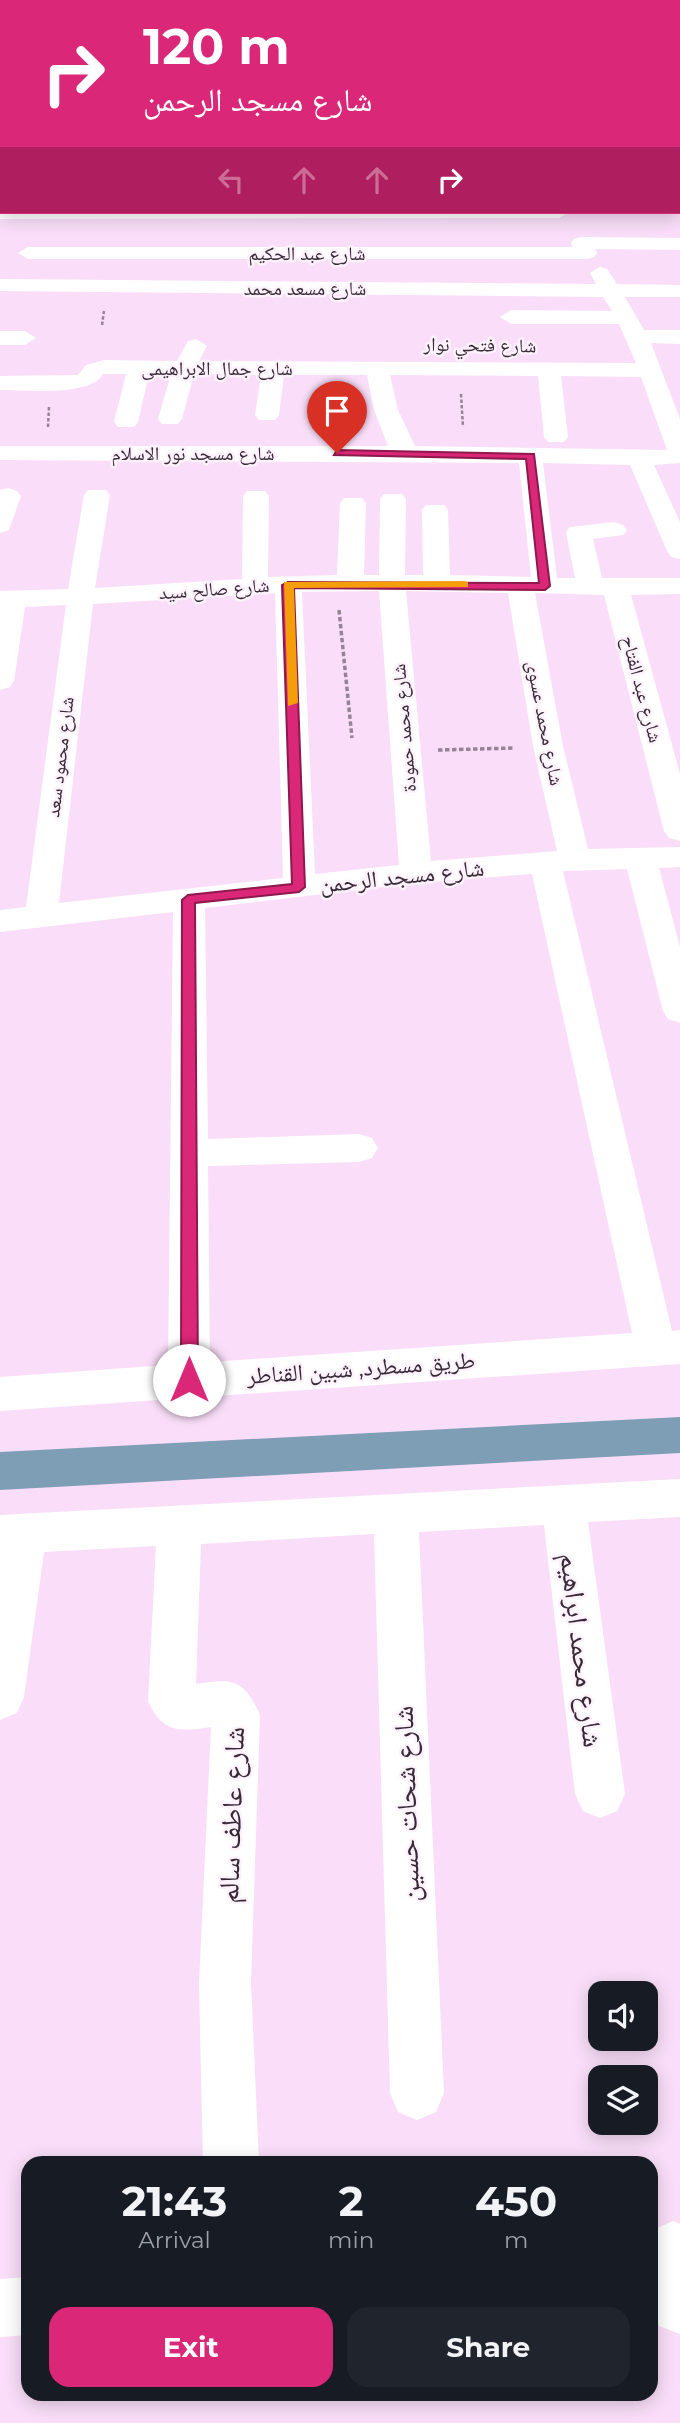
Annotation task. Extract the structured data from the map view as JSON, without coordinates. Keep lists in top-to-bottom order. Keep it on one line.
{"streets":{"street":["شارع عبد الحكيم","شارع مسعد محمد","شارع جمال الابراهيمى","شارع مسجد نور الاسلام","شارع صالح سيد","شارع عبد الفتاح","شارع محمد عسوى","شارع محمد حمودة","شارع محمود سعد","شارع مسجد الرحمن","طريق مسطرد, شبين القناطر","شارع محمد ابراهيم","شارع شحات حسين","شارع عاطف سالم"]},"crossings":[["شارع مسجد نور الاسلام","شارع محمد عسوى"],["شارع صالح سيد","شارع عبد الفتاح"],["شارع صالح سيد","شارع محمد عسوى"],["شارع صالح سيد","شارع محمد حمودة"],["شارع صالح سيد","شارع محمود سعد"],["شارع محمد عسوى","شارع مسجد الرحمن"],["شارع محمد عسوى","طريق مسطرد, شبين القناطر"],["شارع محمد حمودة","شارع مسجد الرحمن"],["شارع محمود سعد","شارع مسجد الرحمن"]],"page":{"turn":["120 m","شارع مسجد الرحمن"],"eta":["21:43","Arrival","2","min","450","m"],"buttons":["Exit","Share"]}}
